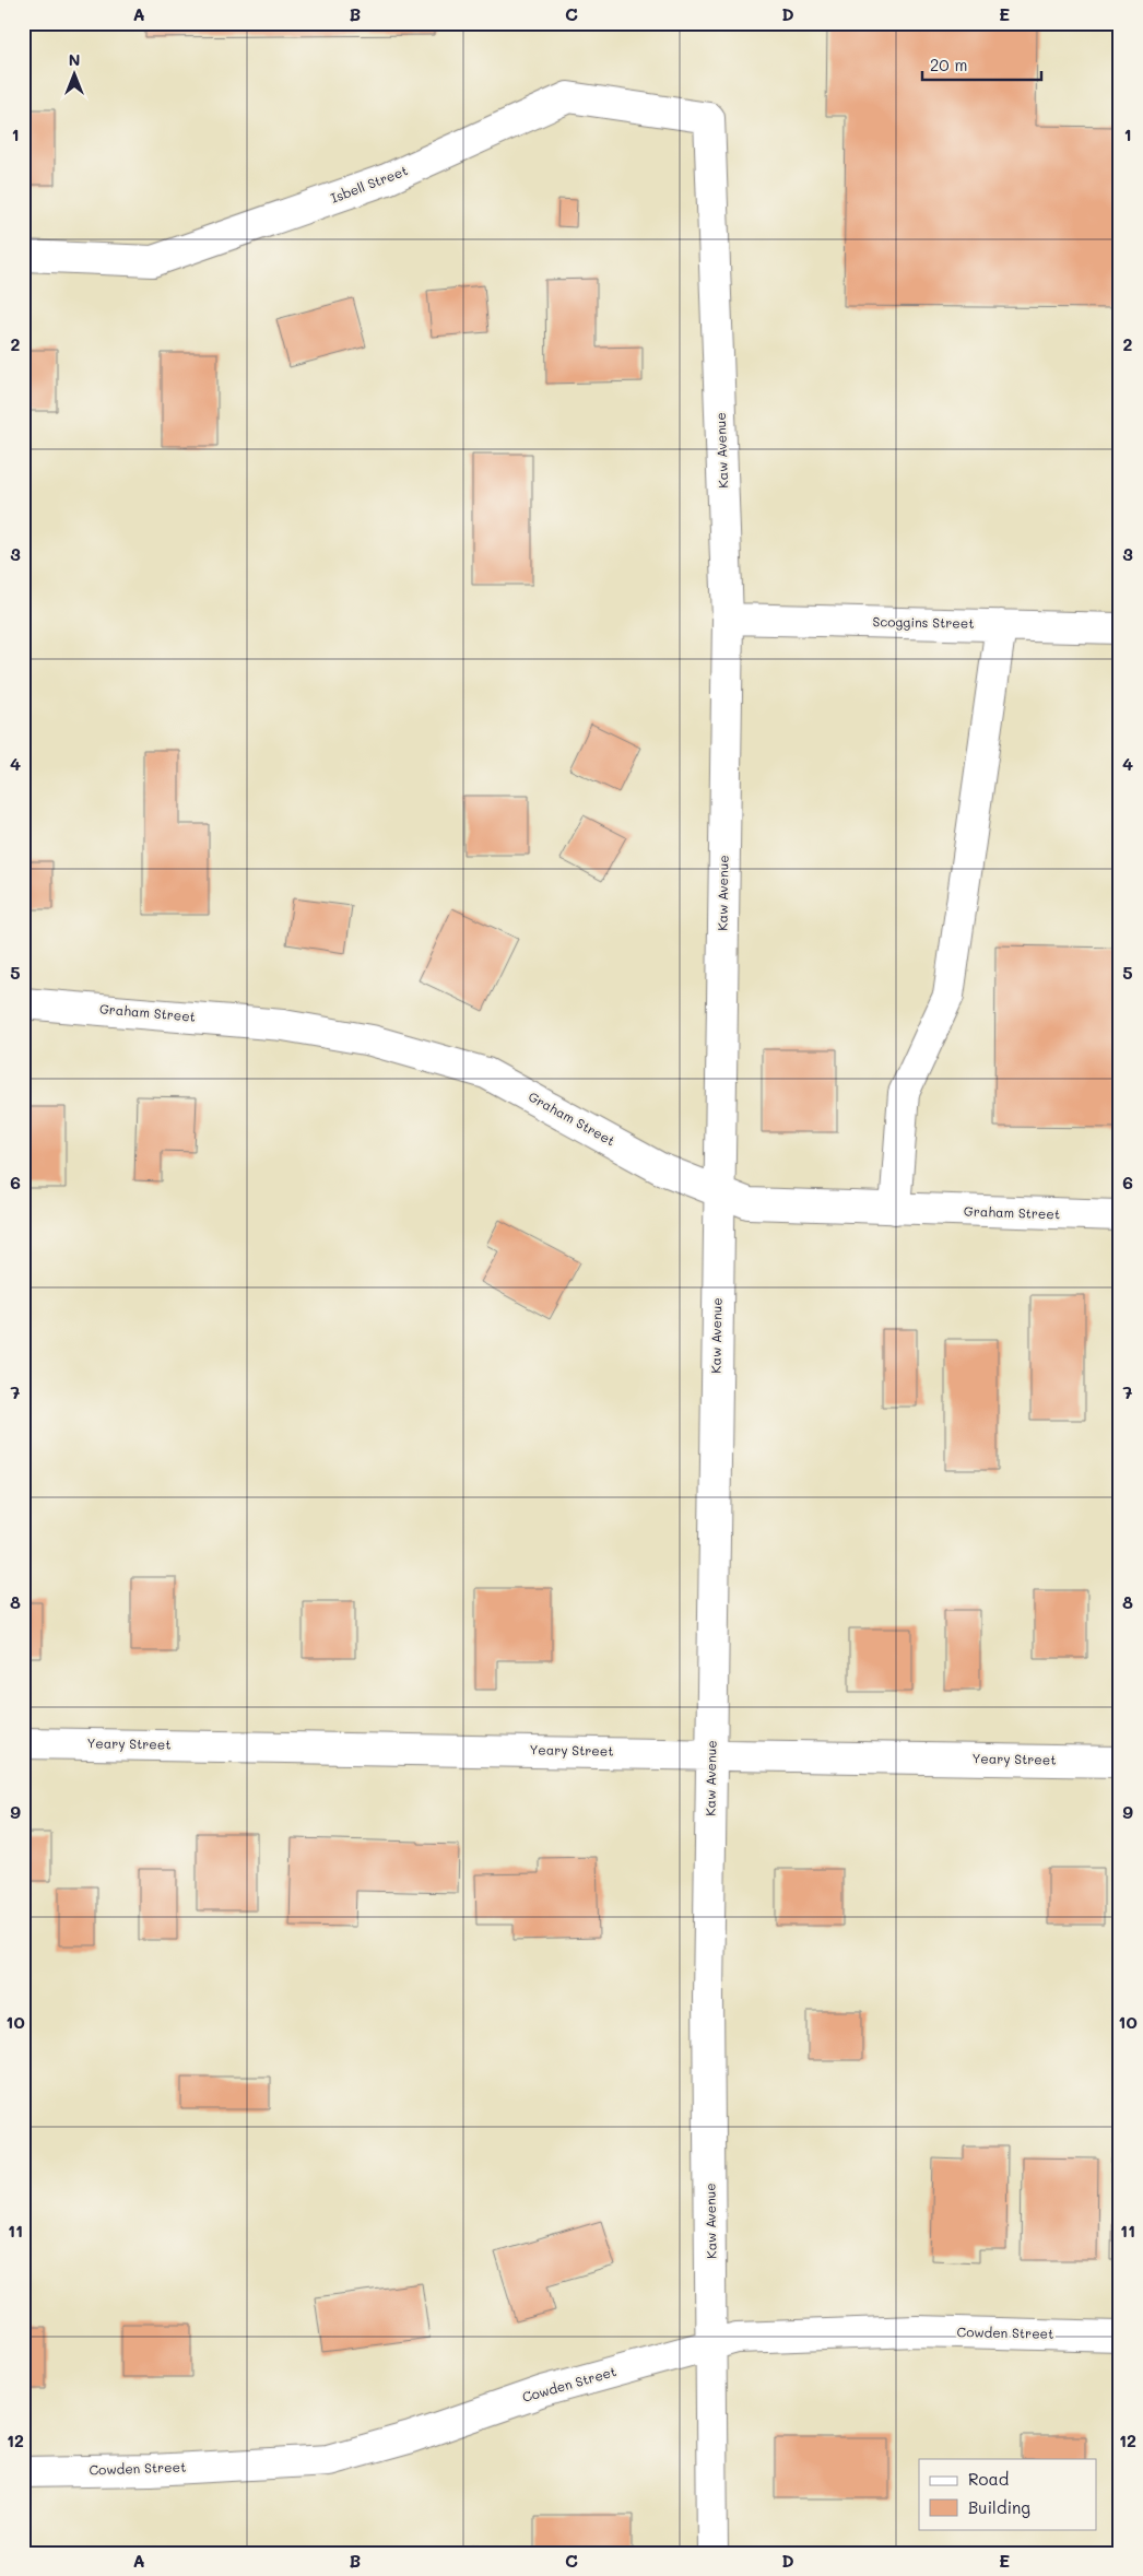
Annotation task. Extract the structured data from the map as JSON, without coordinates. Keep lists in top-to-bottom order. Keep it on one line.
{"streets":{"street":["Isbell Street","Kaw Avenue","Scoggins Street","Graham Street","Yeary Street","Cowden Street"]},"crossings":[["Isbell Street","Kaw Avenue"],["Kaw Avenue","Scoggins Street"],["Kaw Avenue","Graham Street"],["Kaw Avenue","Yeary Street"],["Kaw Avenue","Cowden Street"]],"legend":["Road","Building"],"scale_bar":"20 m","north":"top","grid":{"columns":["A","B","C","D","E"],"rows":["1","2","3","4","5","6","7","8","9","10","11","12"]}}
